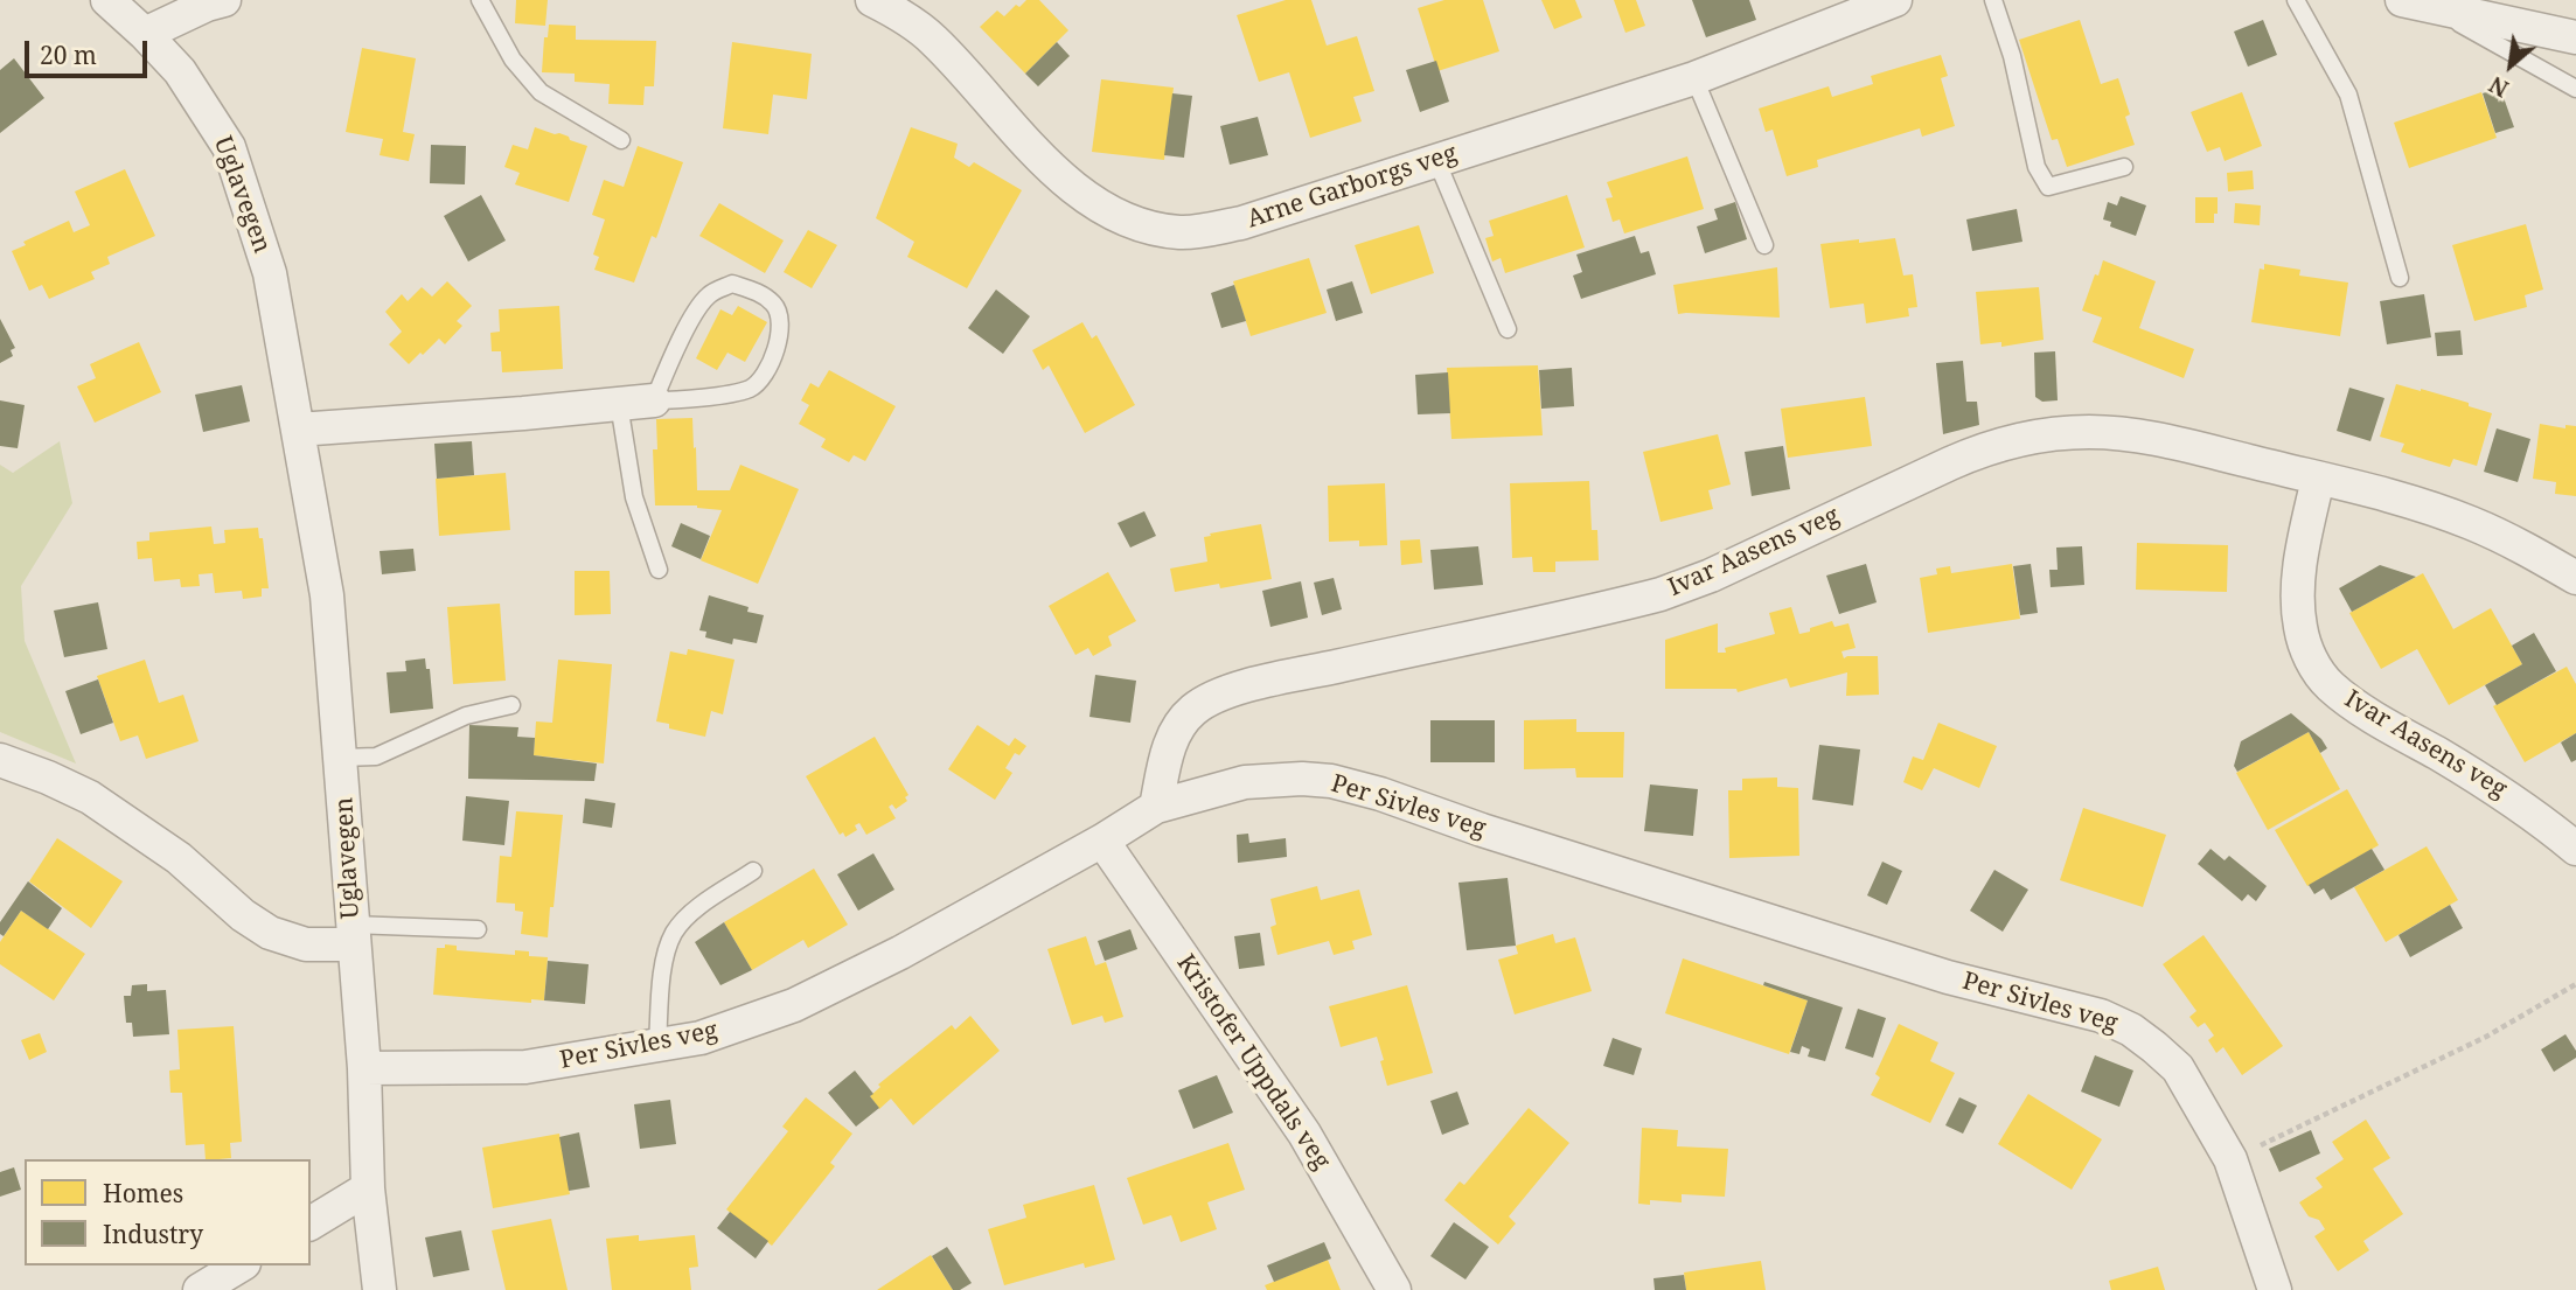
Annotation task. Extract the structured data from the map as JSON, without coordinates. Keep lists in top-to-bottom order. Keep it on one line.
{"streets":{"street":["Arne Garborgs veg","Uglavegen","Ivar Aasens veg","Per Sivles veg","Kristofer Uppdals veg"]},"crossings":[["Uglavegen","Per Sivles veg"],["Ivar Aasens veg","Per Sivles veg"],["Per Sivles veg","Kristofer Uppdals veg"]],"legend":["Homes","Industry"],"scale_bar":"20 m","north":"bottom left"}
